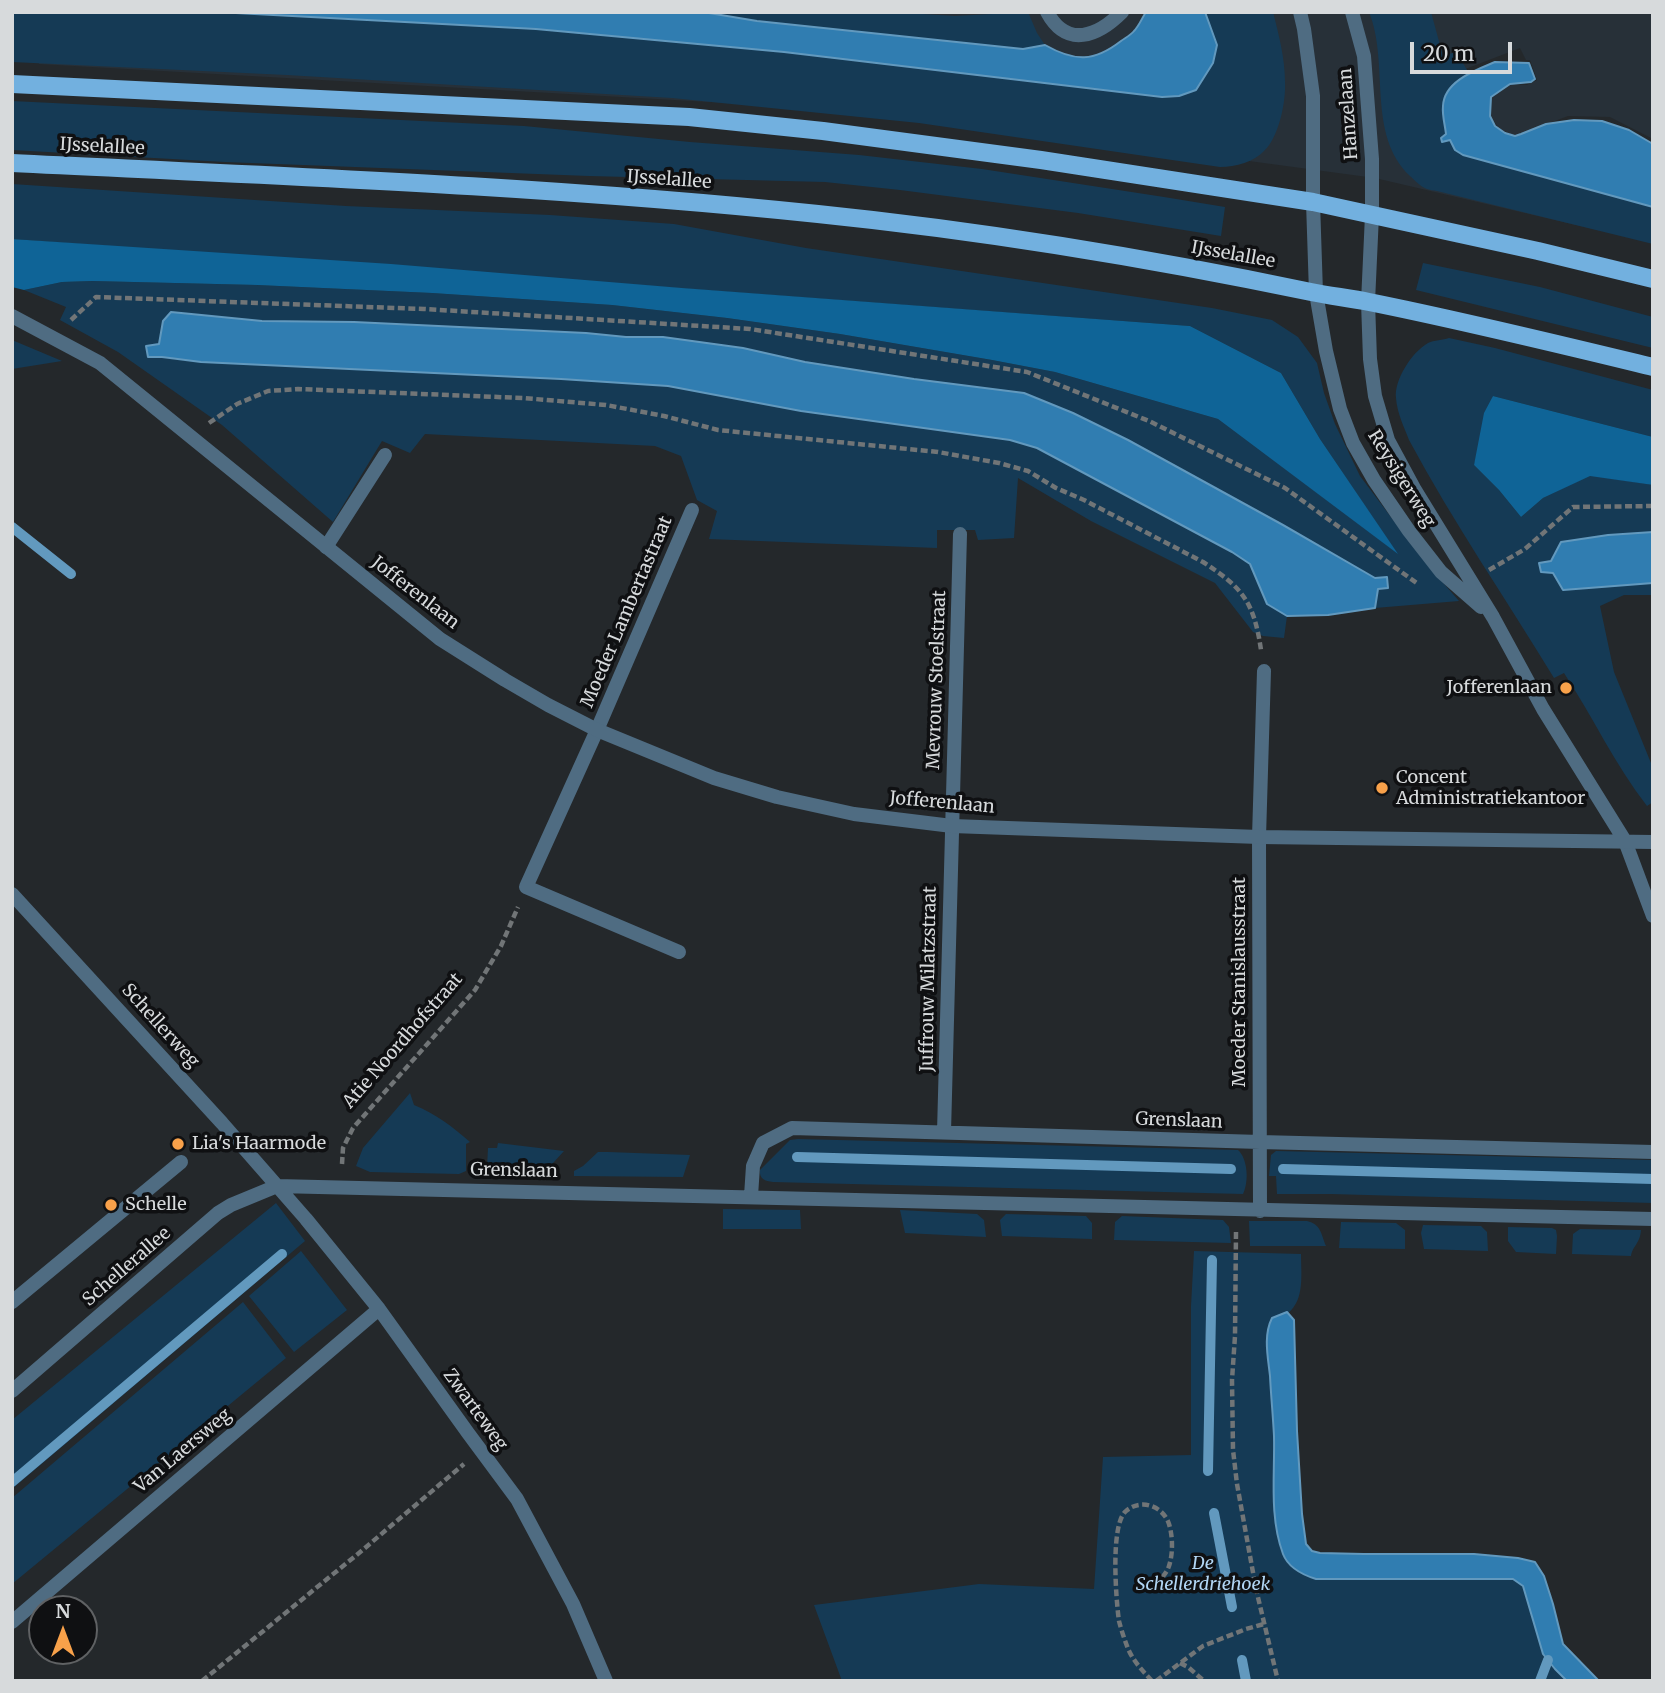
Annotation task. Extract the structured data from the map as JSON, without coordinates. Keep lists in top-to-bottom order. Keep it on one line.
{"streets":{"main road":["IJsselallee"],"street":["Hanzelaan","Reysigerweg","Jofferenlaan","Moeder Lambertastraat","Mevrouw Stoelstraat","Juffrouw Milatzstraat","Moeder Stanislausstraat","Schellerweg","Grenslaan","Schellerallee","Zwarteweg","Van Laersweg"],"path":["Atie Noordhofstraat"]},"crossings":[["IJsselallee","Reysigerweg"],["Reysigerweg","Jofferenlaan"],["Jofferenlaan","Moeder Lambertastraat"],["Jofferenlaan","Mevrouw Stoelstraat"],["Jofferenlaan","Juffrouw Milatzstraat"],["Jofferenlaan","Moeder Stanislausstraat"],["Mevrouw Stoelstraat","Juffrouw Milatzstraat"],["Juffrouw Milatzstraat","Grenslaan"],["Moeder Stanislausstraat","Grenslaan"],["Schellerweg","Grenslaan"],["Schellerweg","Schellerallee"],["Schellerweg","Zwarteweg"],["Atie Noordhofstraat","Grenslaan"],["Grenslaan","Schellerallee"],["Grenslaan","Zwarteweg"],["Schellerallee","Zwarteweg"],["Zwarteweg","Van Laersweg"]],"parks":["De Schellerdriehoek"],"places":["Jofferenlaan","Concent Administratiekantoor","Lia's Haarmode","Schelle"],"scale_bar":"20 m","north":"top"}
